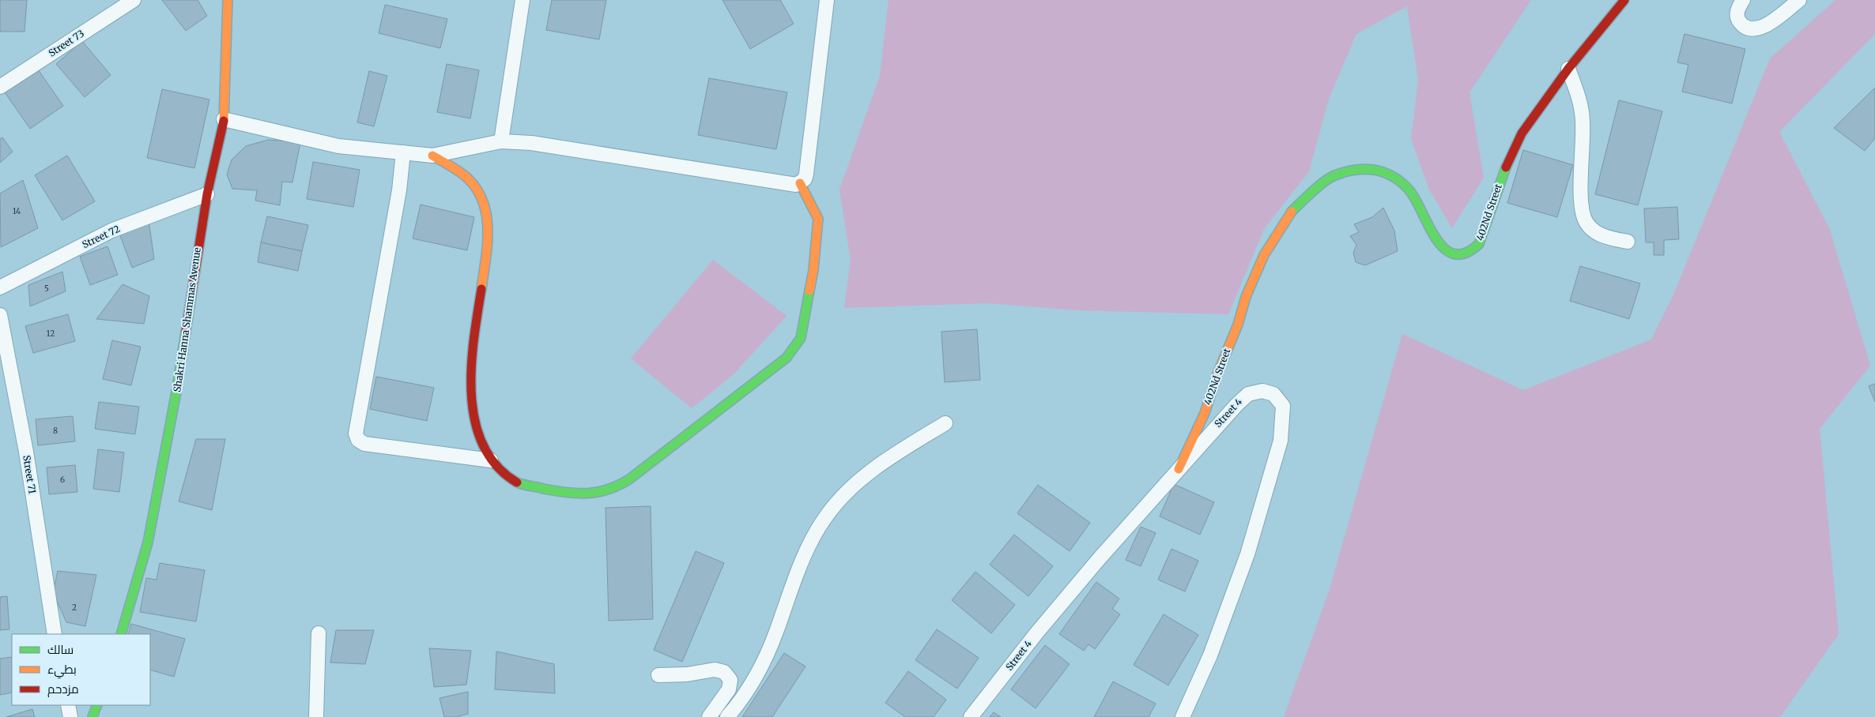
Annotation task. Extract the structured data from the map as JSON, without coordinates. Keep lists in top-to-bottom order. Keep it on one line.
{"streets":{"street":["Street 73","402Nd Street","Street 72","Shakri Hanna Shammas Avenue","Street 4","Street 71"]},"crossings":[["402Nd Street","Street 4"],["Street 72","Shakri Hanna Shammas Avenue"]],"house_numbers":["14","5","12","8","6","2"],"legend":["سالك","بطيء","مزدحم"]}
